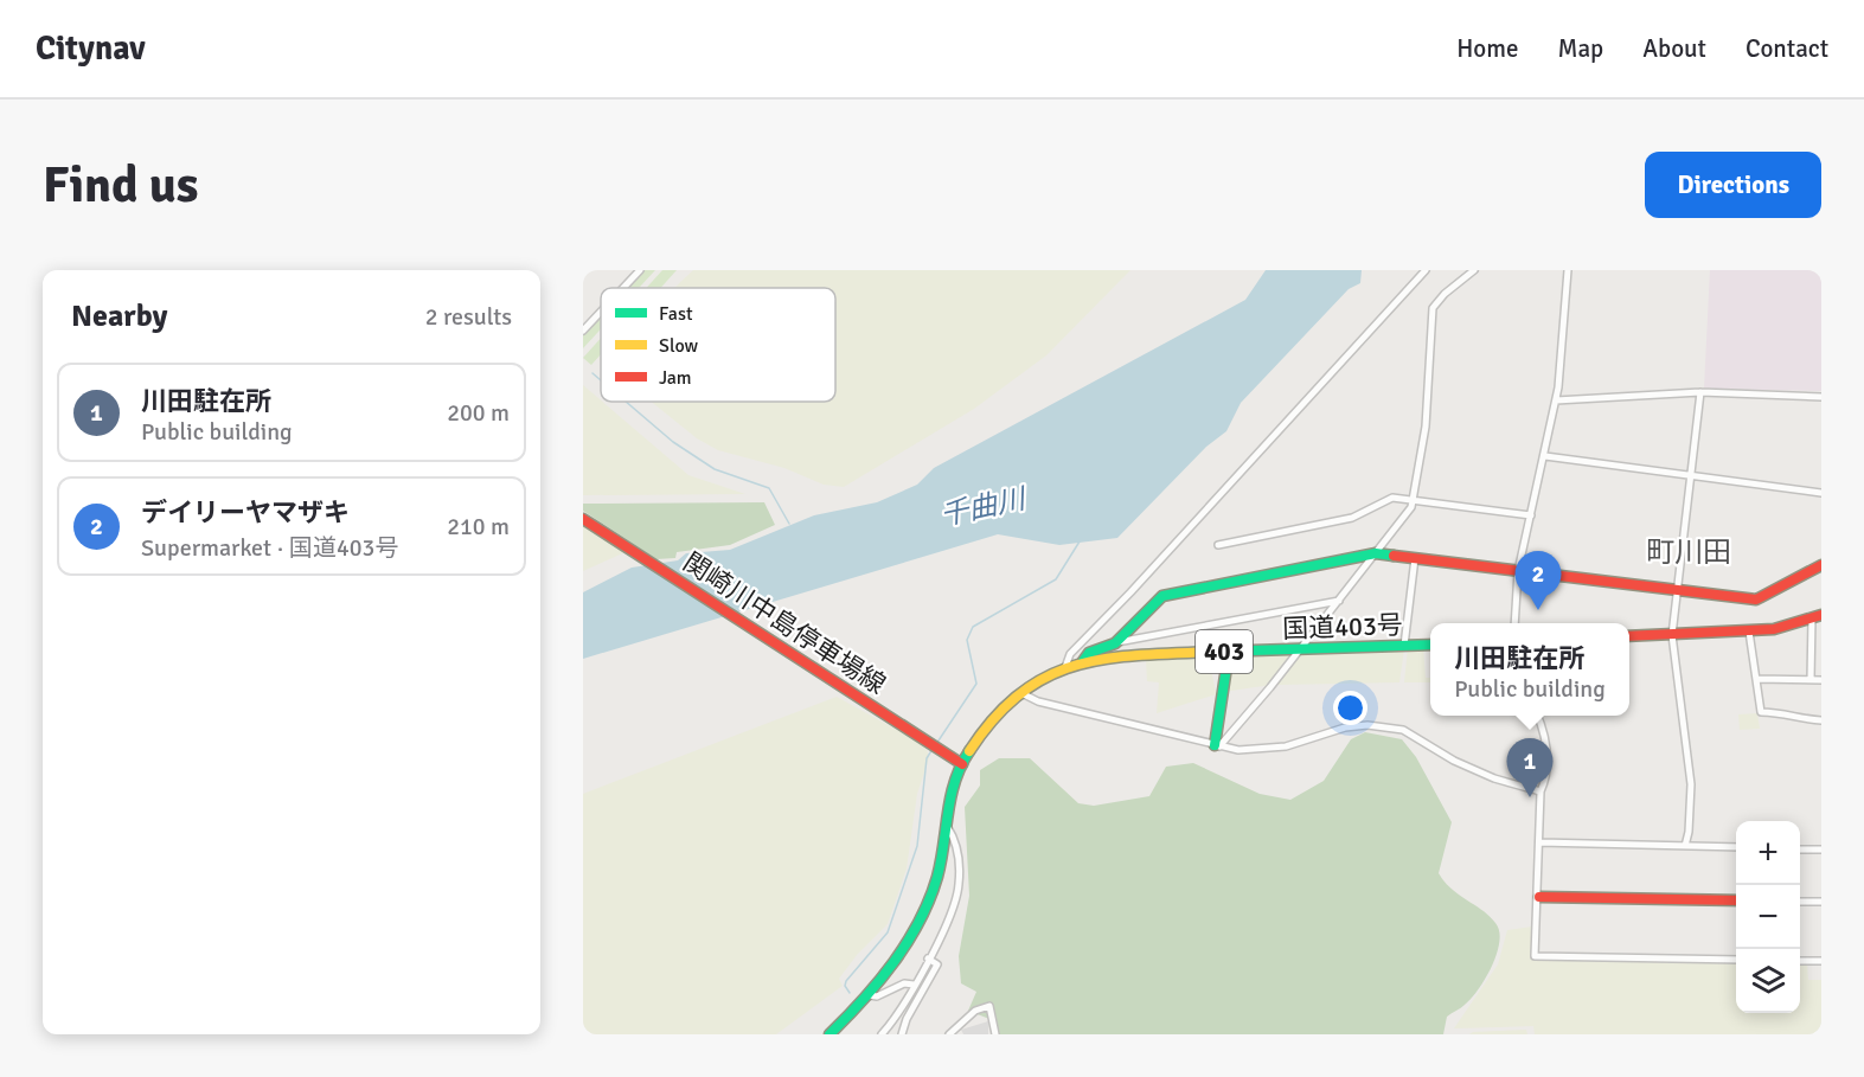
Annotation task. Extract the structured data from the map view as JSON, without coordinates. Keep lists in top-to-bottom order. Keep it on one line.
{"streets":{"main road":["関崎川中島停車場線","国道403号","403"]},"crossings":[["関崎川中島停車場線","国道403号"]],"districts":["町川田"],"water":["千曲川"],"legend":["Fast","Slow","Jam"],"page":{"header":"Citynav","nav":["Home","Map","About","Contact"],"buttons":"Directions","title":"Find us","heading":["Nearby","2 results"],"list":[{"mark":"1","name":"川田駐在所","note":"Public building","value":"200 m"},{"mark":"2","name":"デイリーヤマザキ","note":"Supermarket · 国道403号","value":"210 m"}],"pins":["2","1"],"popup":["川田駐在所","Public building"],"map_buttons":["+","−"]}}
